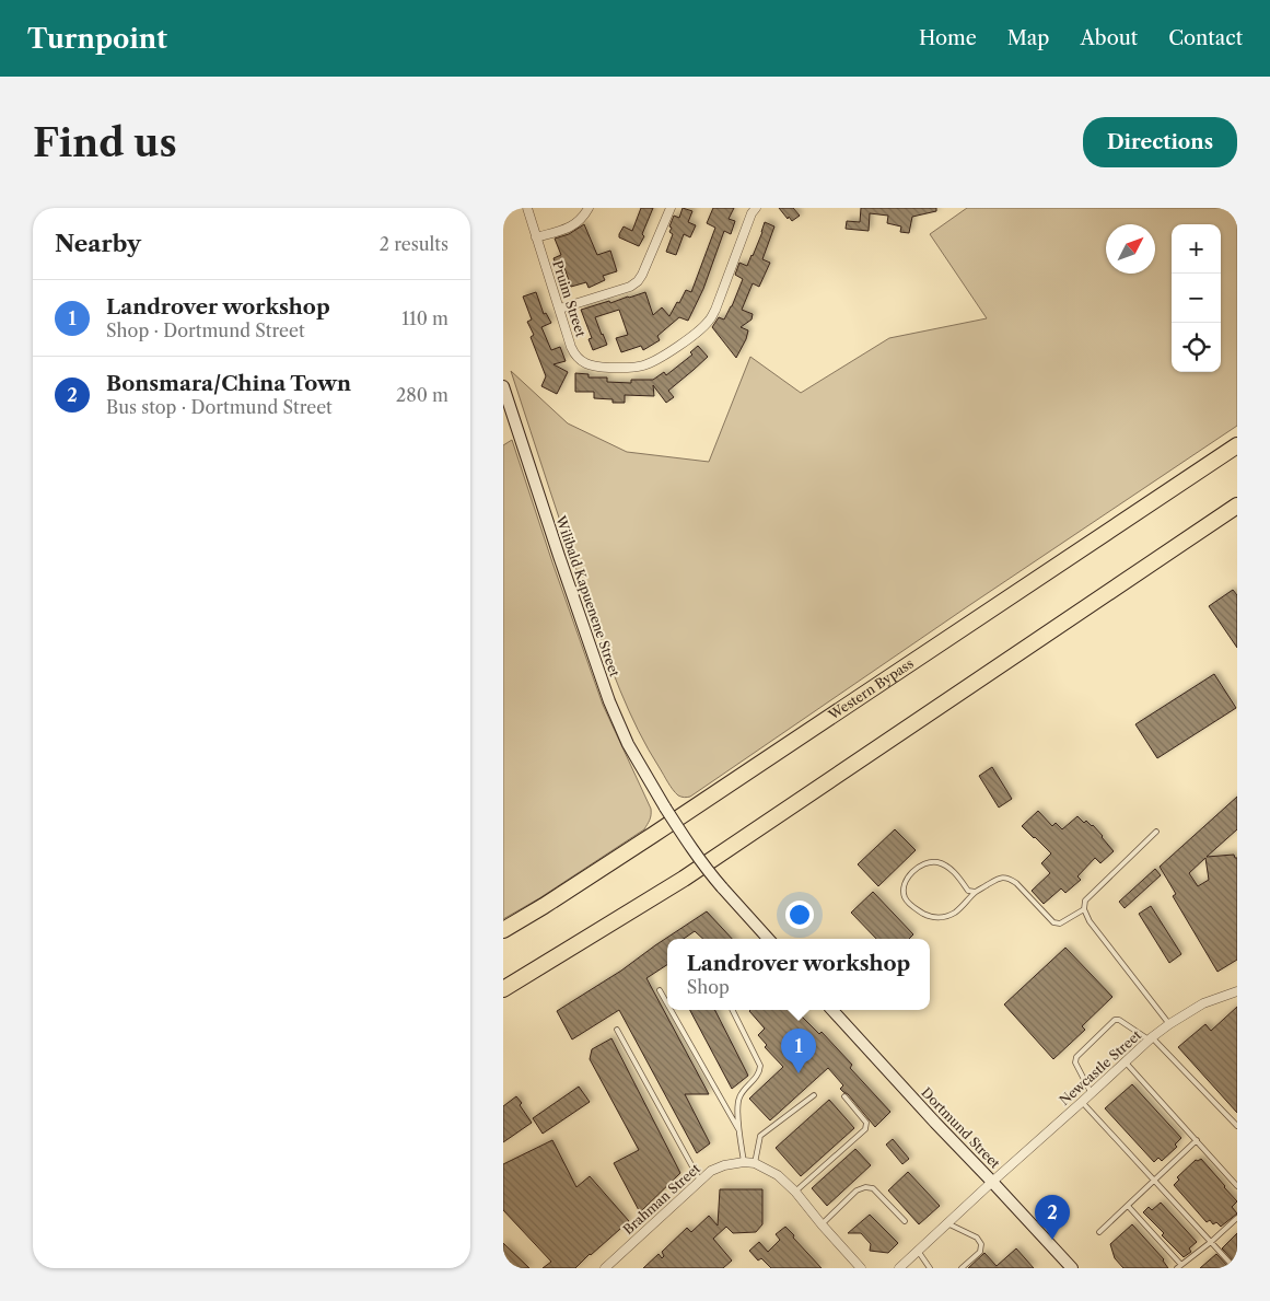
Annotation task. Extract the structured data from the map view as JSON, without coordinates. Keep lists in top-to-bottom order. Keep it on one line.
{"streets":{"highway":["Western Bypass"],"street":["Pruim Street","Wilibald Kapuenene Street","Newcastle Street","Dortmund Street","Brahman Street"]},"crossings":[["Newcastle Street","Dortmund Street"]],"north":"top right","page":{"header":"Turnpoint","nav":["Home","Map","About","Contact"],"buttons":"Directions","title":"Find us","heading":["Nearby","2 results"],"map_buttons":["+","−"],"list":[{"mark":"1","name":"Landrover workshop","note":"Shop · Dortmund Street","value":"110 m"},{"mark":"2","name":"Bonsmara/China Town","note":"Bus stop · Dortmund Street","value":"280 m"}],"popup":["Landrover workshop","Shop"],"pins":["1","2"]}}
